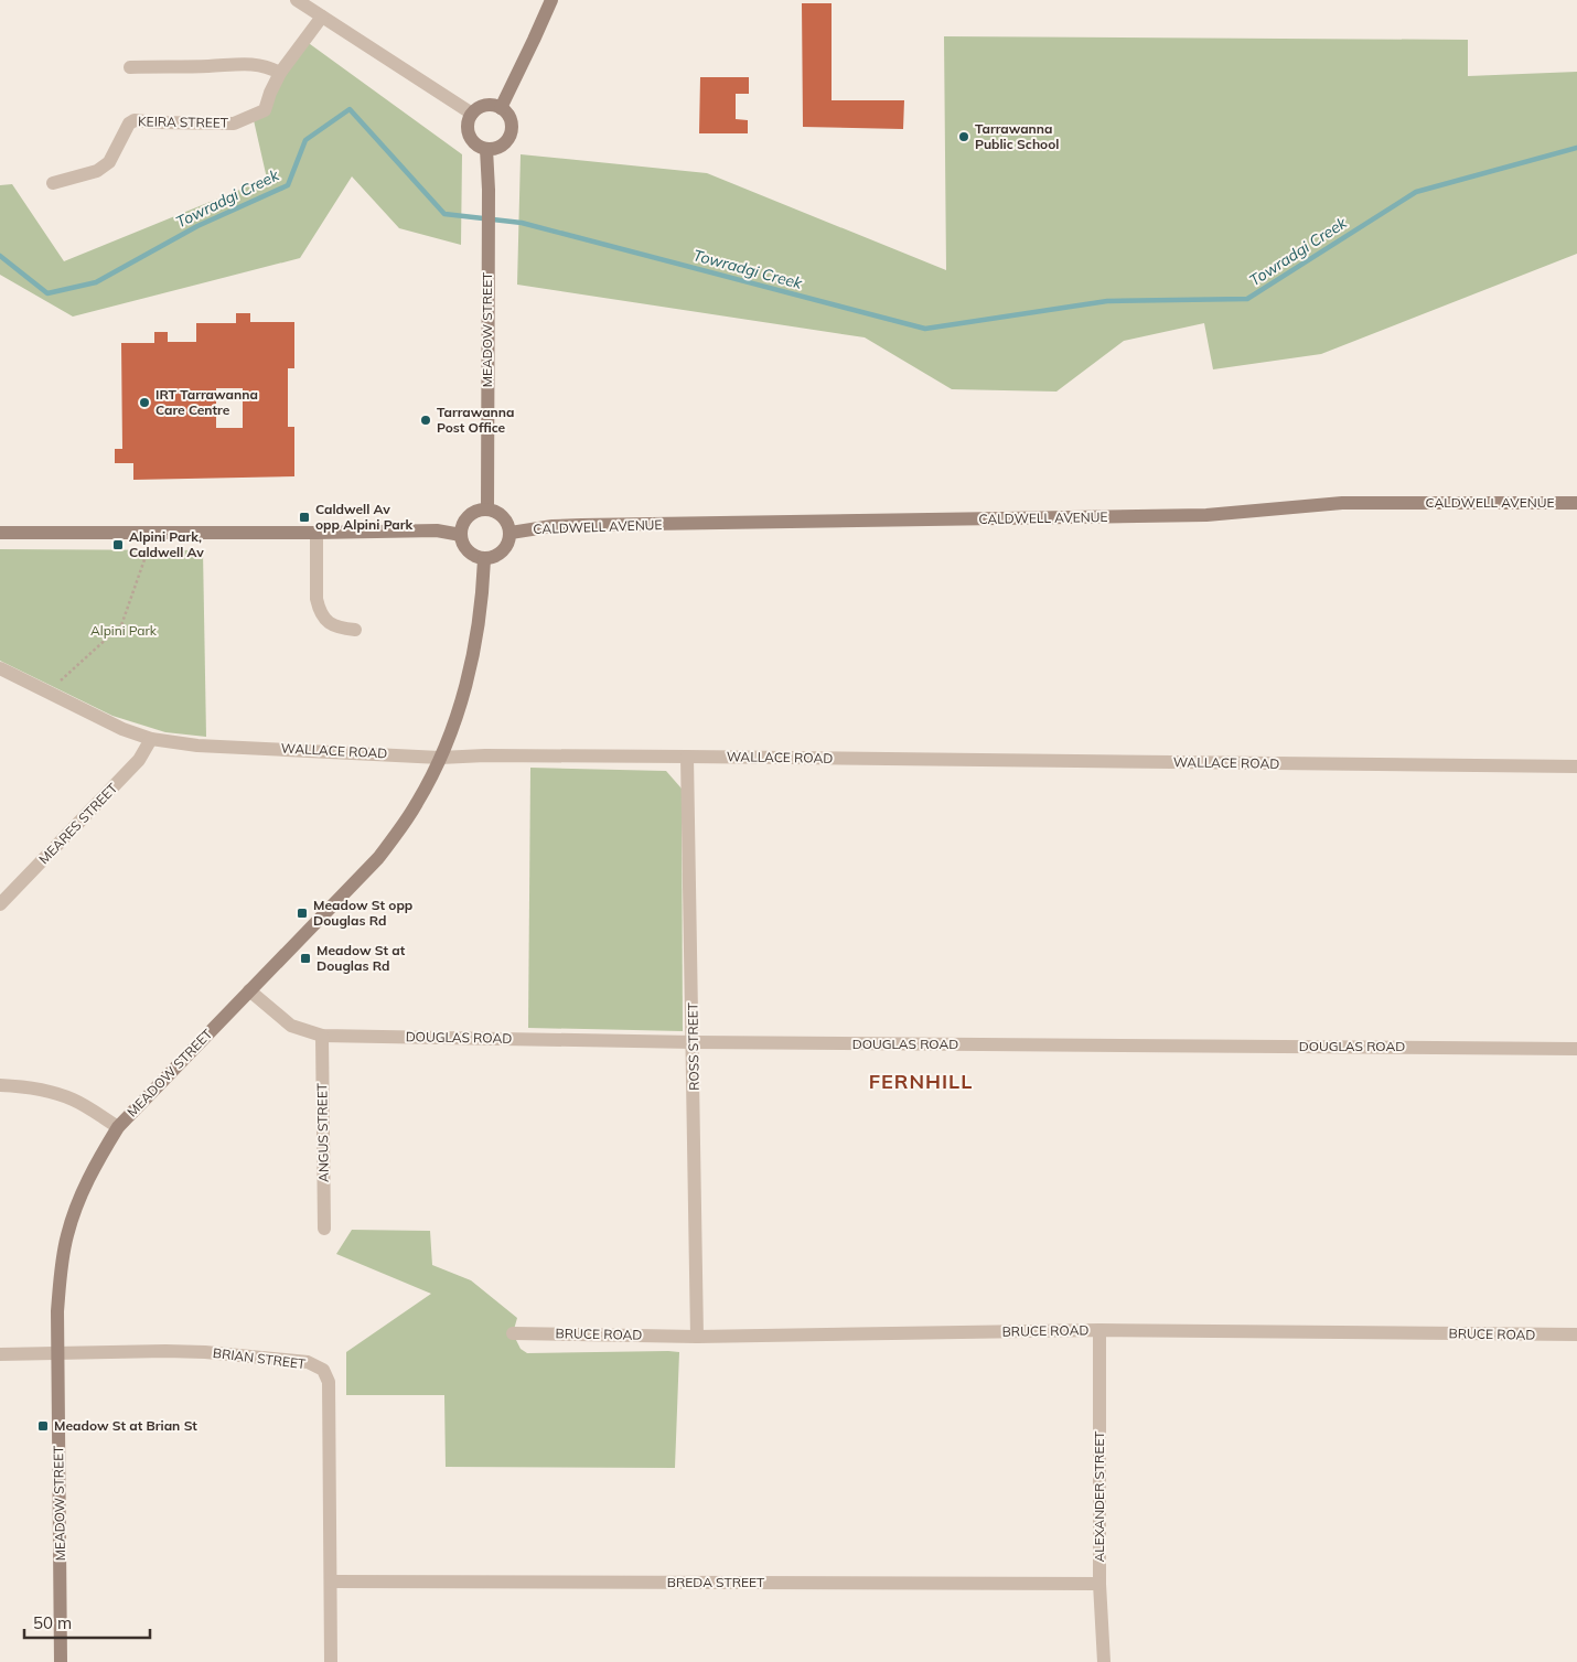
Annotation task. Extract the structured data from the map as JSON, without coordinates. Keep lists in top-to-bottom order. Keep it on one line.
{"streets":{"main road":["MEADOW STREET","CALDWELL AVENUE"],"street":["KEIRA STREET","WALLACE ROAD","MEARES STREET","DOUGLAS ROAD","ROSS STREET","ANGUS STREET","BRUCE ROAD","BRIAN STREET","ALEXANDER STREET","BREDA STREET"]},"crossings":[["MEADOW STREET","CALDWELL AVENUE"],["MEADOW STREET","WALLACE ROAD"],["MEADOW STREET","DOUGLAS ROAD"],["MEADOW STREET","BRIAN STREET"],["WALLACE ROAD","MEARES STREET"],["WALLACE ROAD","ROSS STREET"],["DOUGLAS ROAD","ROSS STREET"],["DOUGLAS ROAD","ANGUS STREET"],["ROSS STREET","BRUCE ROAD"],["BRUCE ROAD","ALEXANDER STREET"],["BRIAN STREET","BREDA STREET"],["ALEXANDER STREET","BREDA STREET"]],"districts":["FERNHILL"],"water":["Towradgi Creek"],"parks":["Alpini Park"],"places":{"other":["Tarrawanna Public School","IRT Tarrawanna Care Centre","Tarrawanna Post Office"],"transit":["Caldwell Av opp Alpini Park","Alpini Park, Caldwell Av","Meadow St opp Douglas Rd","Meadow St at Douglas Rd","Meadow St at Brian St"]},"scale_bar":"50 m"}
